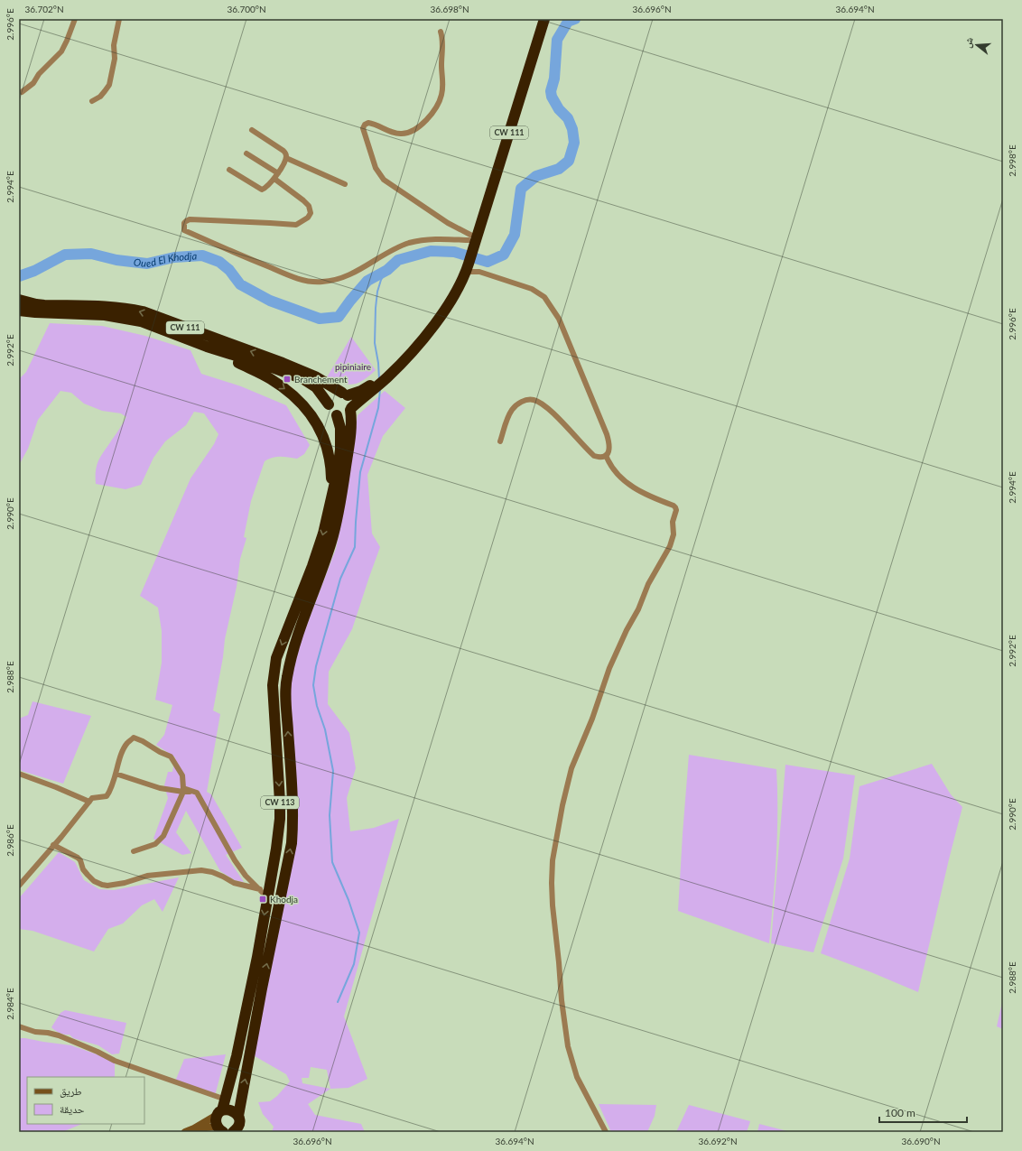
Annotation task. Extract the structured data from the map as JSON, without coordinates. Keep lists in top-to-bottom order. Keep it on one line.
{"streets":{"highway":["CW 111","CW 113"]},"water":["Oued El Khodja"],"parks":["pipiniaire"],"places":{"transit":["Branchement","Khodja"]},"legend":["طريق","حديقة"],"scale_bar":"100 m","north":"left","coordinates":["36.702°N","36.700°N","36.698°N","36.696°N","36.694°N","2.996°E","2.998°E","2.994°E","2.992°E","2.990°E","2.988°E","2.986°E","2.984°E","36.692°N","36.690°N"]}
